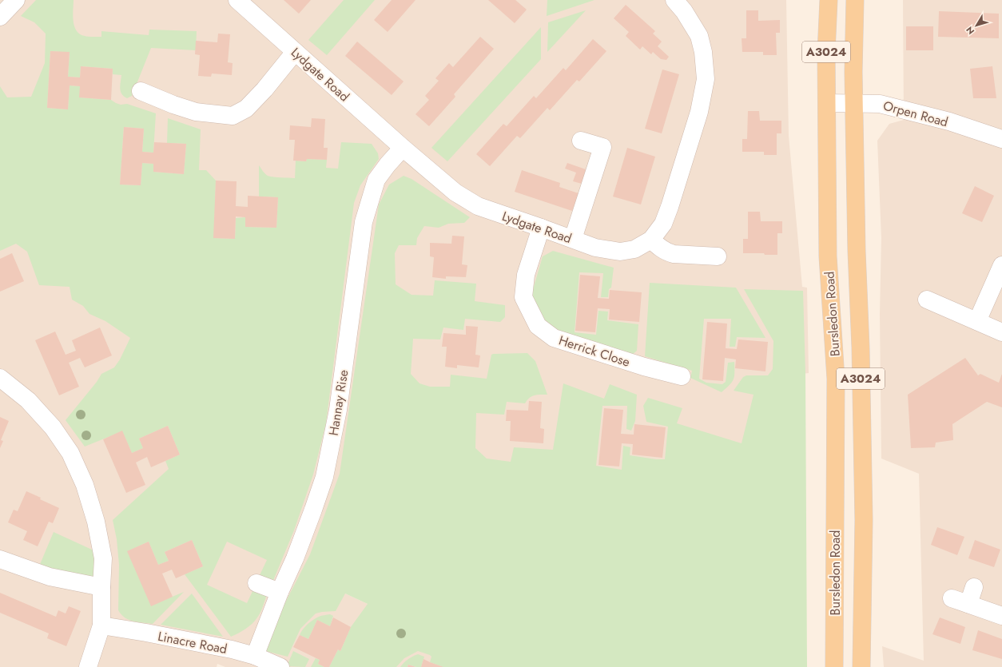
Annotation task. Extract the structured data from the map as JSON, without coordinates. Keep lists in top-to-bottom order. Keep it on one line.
{"streets":{"main road":["A3024","Bursledon Road"],"street":["Lydgate Road","Orpen Road","Herrick Close","Hannay Rise","Linacre Road"]},"crossings":[["Lydgate Road","Herrick Close"],["Lydgate Road","Hannay Rise"],["Orpen Road","Bursledon Road"],["Hannay Rise","Linacre Road"]],"north":"bottom left"}
